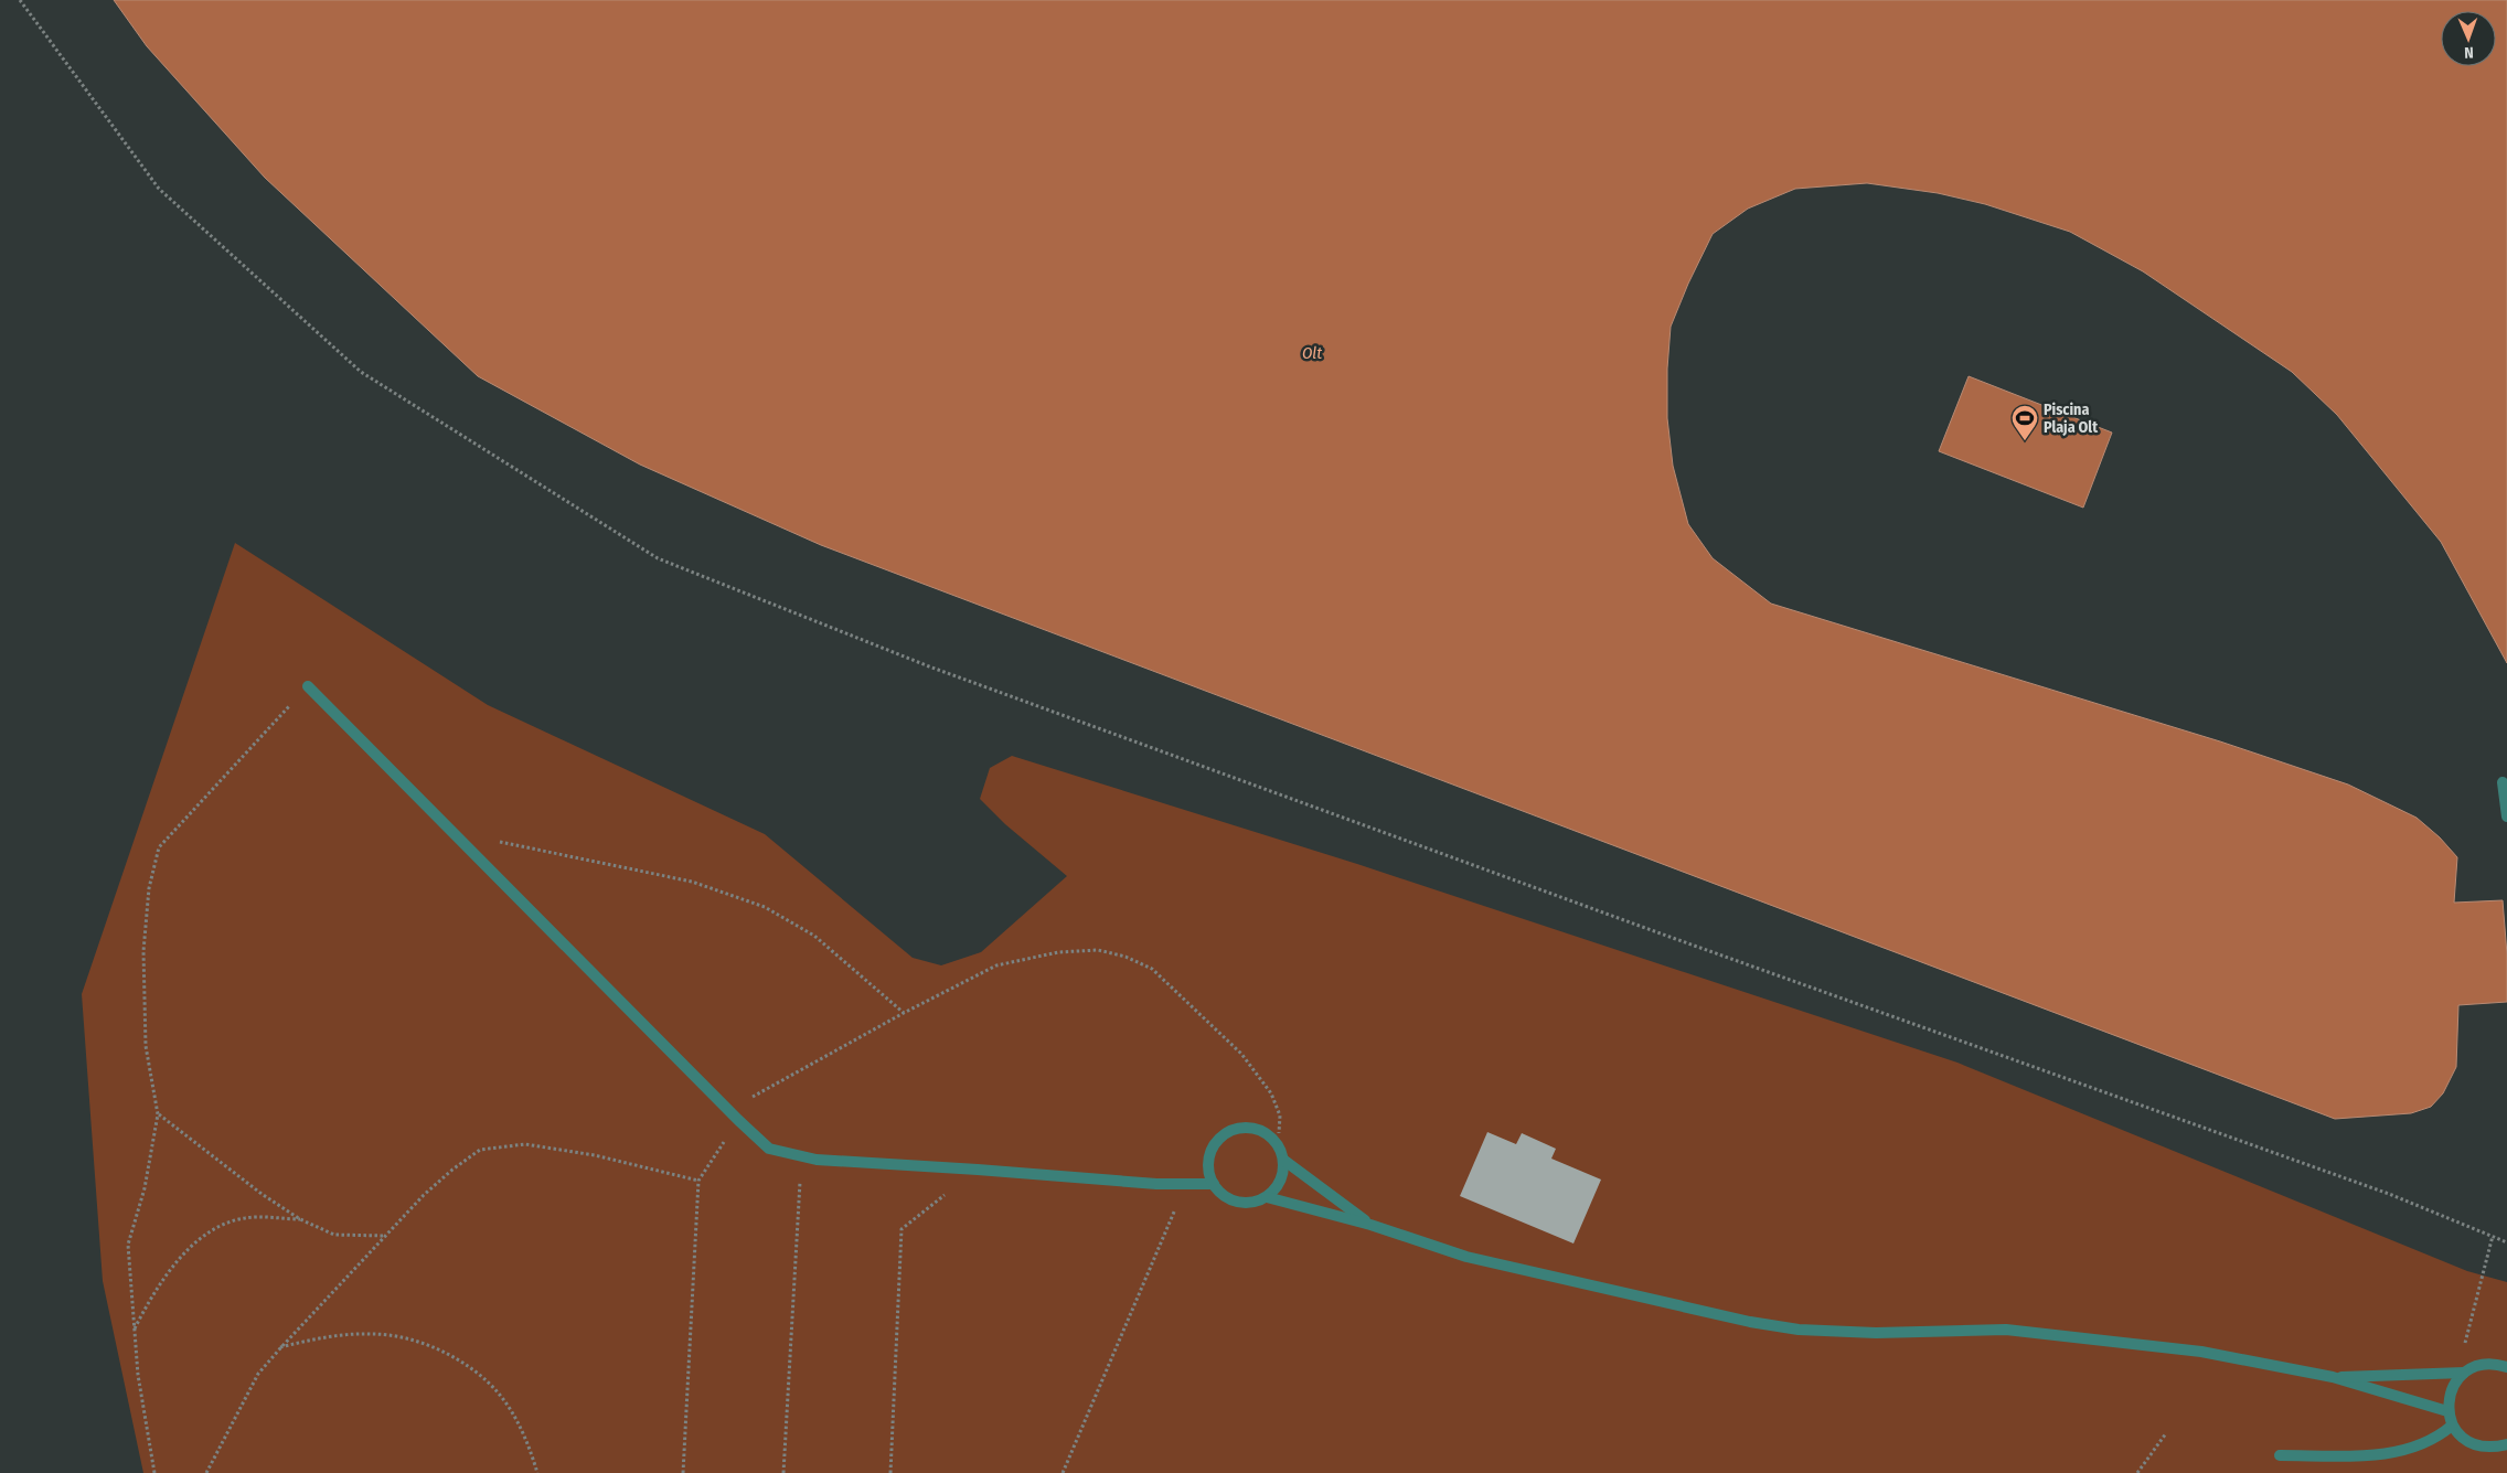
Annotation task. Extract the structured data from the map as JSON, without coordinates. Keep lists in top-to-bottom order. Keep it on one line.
{"water":["Olt"],"places":{"sports":["Piscina Plaja Olt"]},"north":"bottom"}
